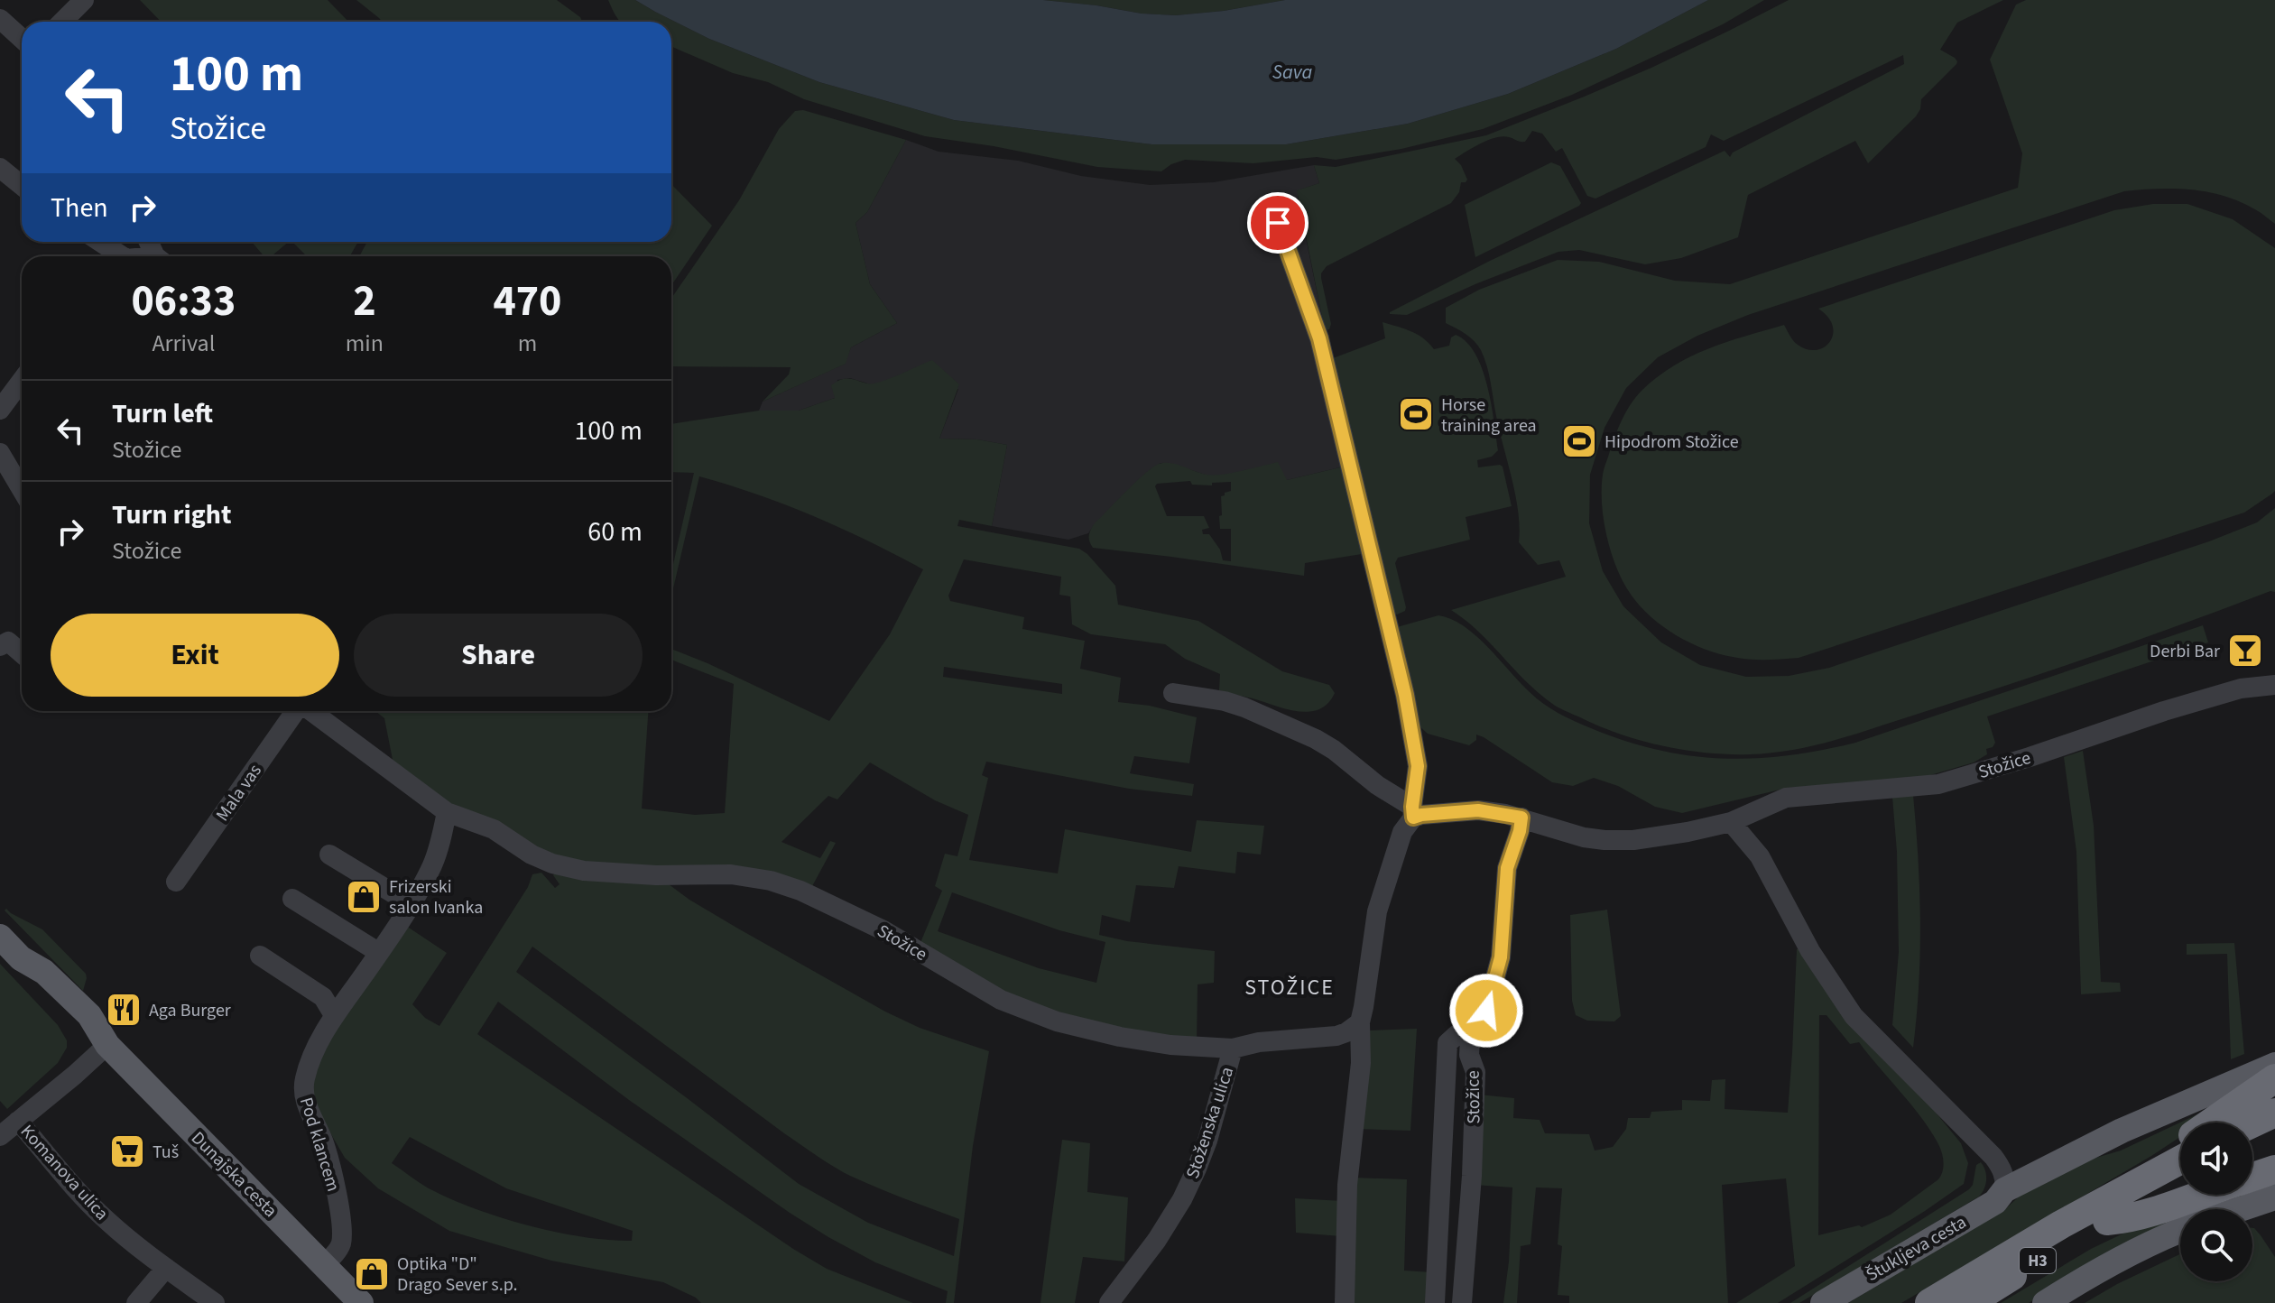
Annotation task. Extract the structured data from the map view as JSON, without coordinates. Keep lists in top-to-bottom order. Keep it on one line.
{"streets":{"highway":["H3"],"main road":["Dunajska cesta","Štukljeva cesta"],"street":["Stožice","Mala vas","Stoženska ulica","Pod klancem","Komanova ulica"]},"crossings":[["Stožice","Mala vas"],["Stožice","Stoženska ulica"],["Stožice","Pod klancem"],["Mala vas","Pod klancem"],["Pod klancem","Dunajska cesta"]],"districts":["STOŽICE"],"water":["Sava"],"places":{"sports":["Horse training area","Hipodrom Stožice"],"bar":["Derbi Bar"],"shop":["Frizerski salon Ivanka","Optika \"D\" Drago Sever s.p."],"restaurant":["Aga Burger"],"supermarket":["Tuš"]},"page":{"turn":["100 m","Stožice"],"then":"Then","eta":["06:33","Arrival","2","min","470","m"],"list":[{"name":"Turn left","note":"Stožice","value":"100 m"},{"name":"Turn right","note":"Stožice","value":"60 m"}],"buttons":["Exit","Share"]}}
